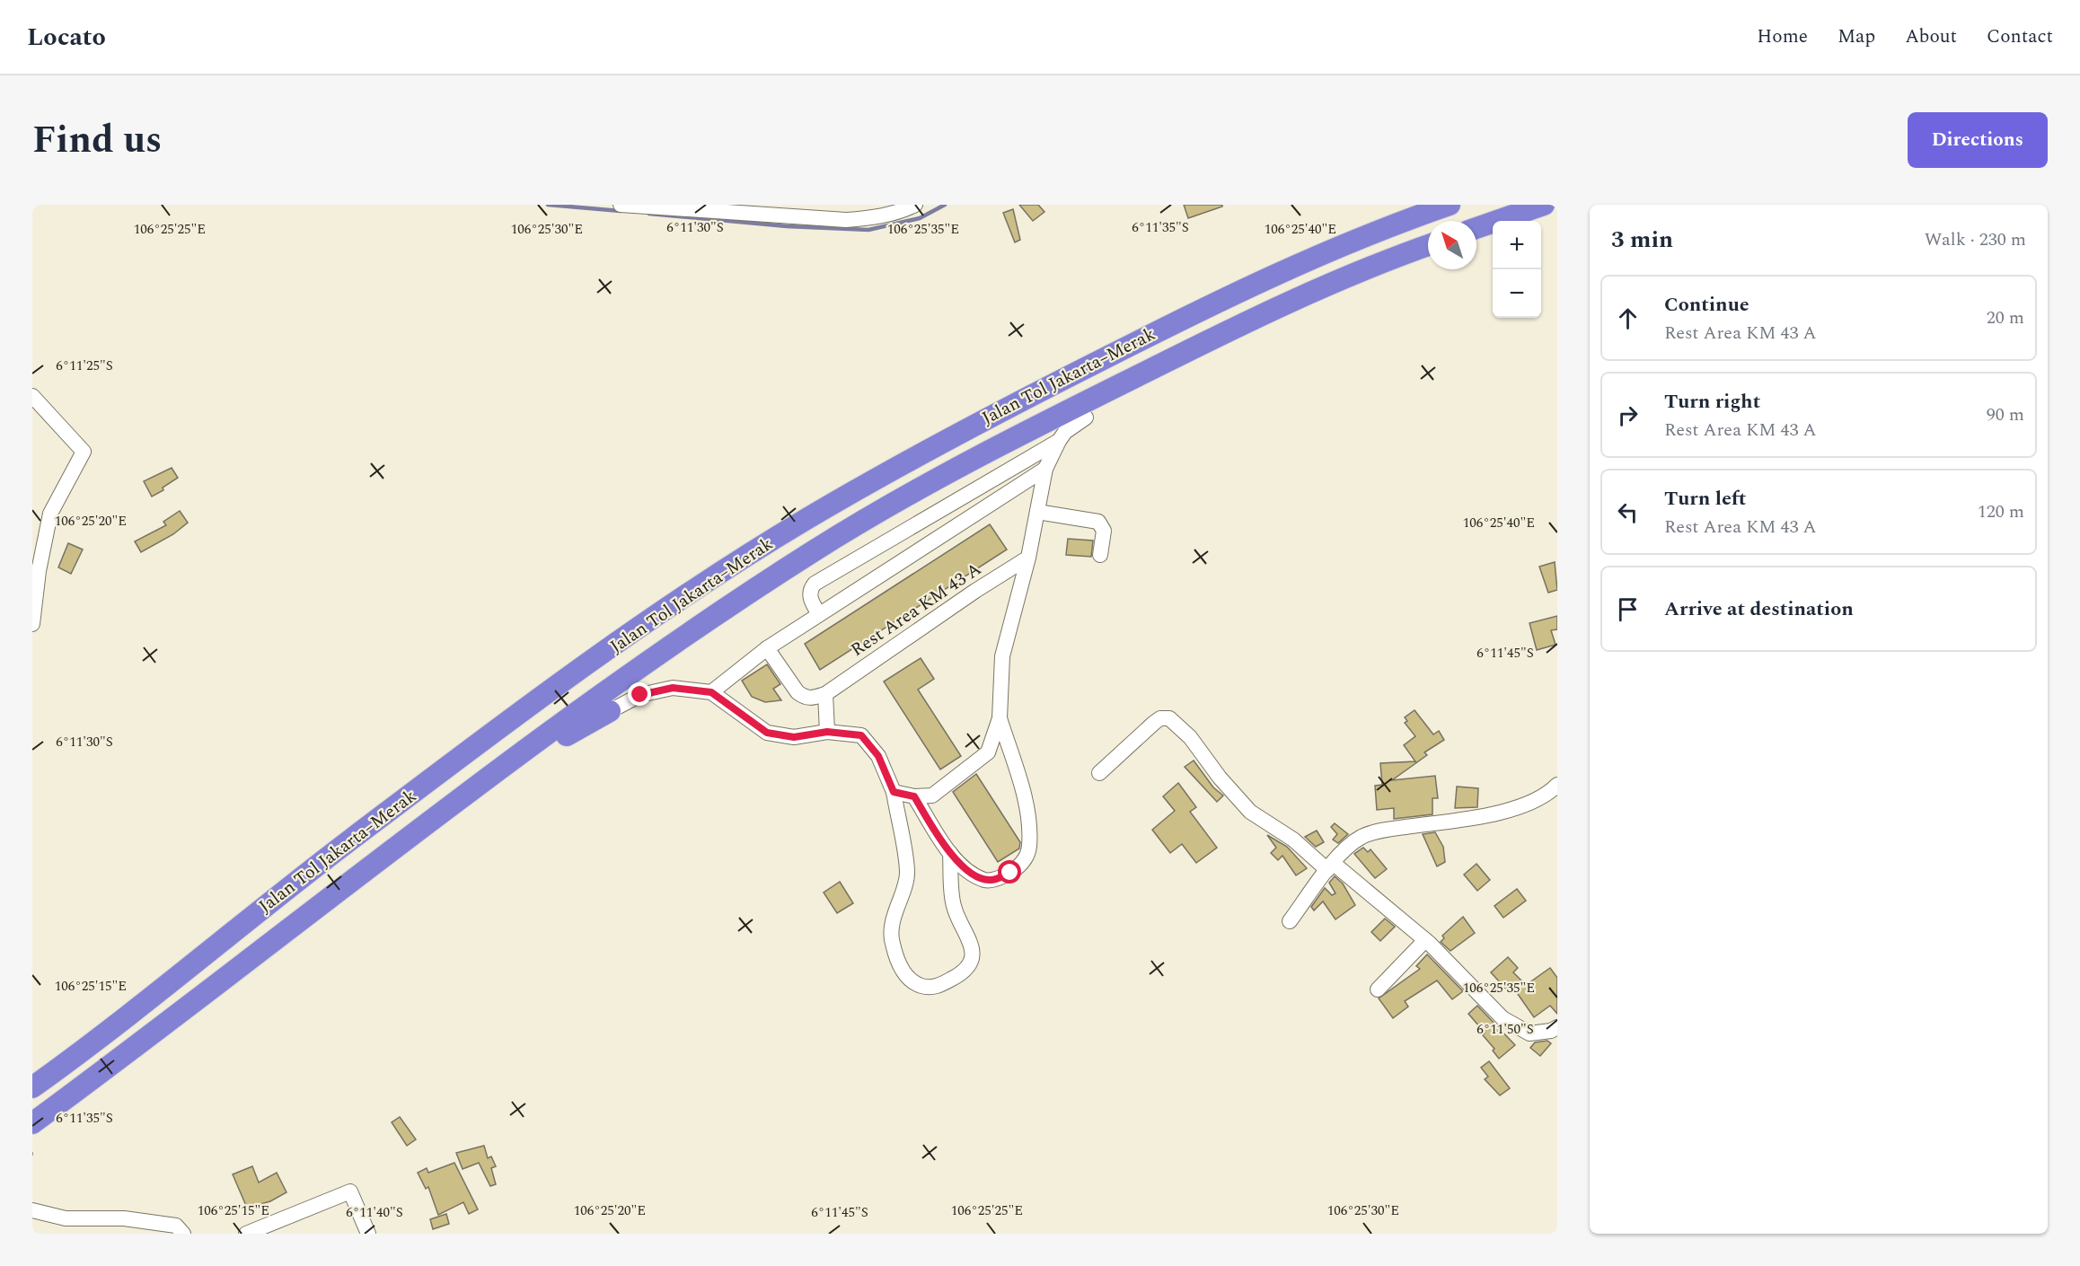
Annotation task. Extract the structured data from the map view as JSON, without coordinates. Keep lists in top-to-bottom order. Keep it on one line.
{"streets":{"highway":["Jalan Tol Jakarta–Merak"],"street":["Rest Area KM 43 A"]},"north":"top left","page":{"header":"Locato","nav":["Home","Map","About","Contact"],"title":"Find us","buttons":"Directions","heading":["3 min","Walk · 230 m"],"map_buttons":["+","−"],"list":[["Continue","Rest Area KM 43 A","20 m"],["Turn right","Rest Area KM 43 A","90 m"],["Turn left","Rest Area KM 43 A","120 m"],"Arrive at destination"]},"coordinates":["6°11'30\"S","6°11'35\"S","106°25'25\"E","106°25'30\"E","106°25'35\"E","106°25'40\"E","6°11'25\"S","106°25'20\"E","6°11'45\"S","106°25'15\"E","6°11'50\"S","6°11'40\"S"]}
